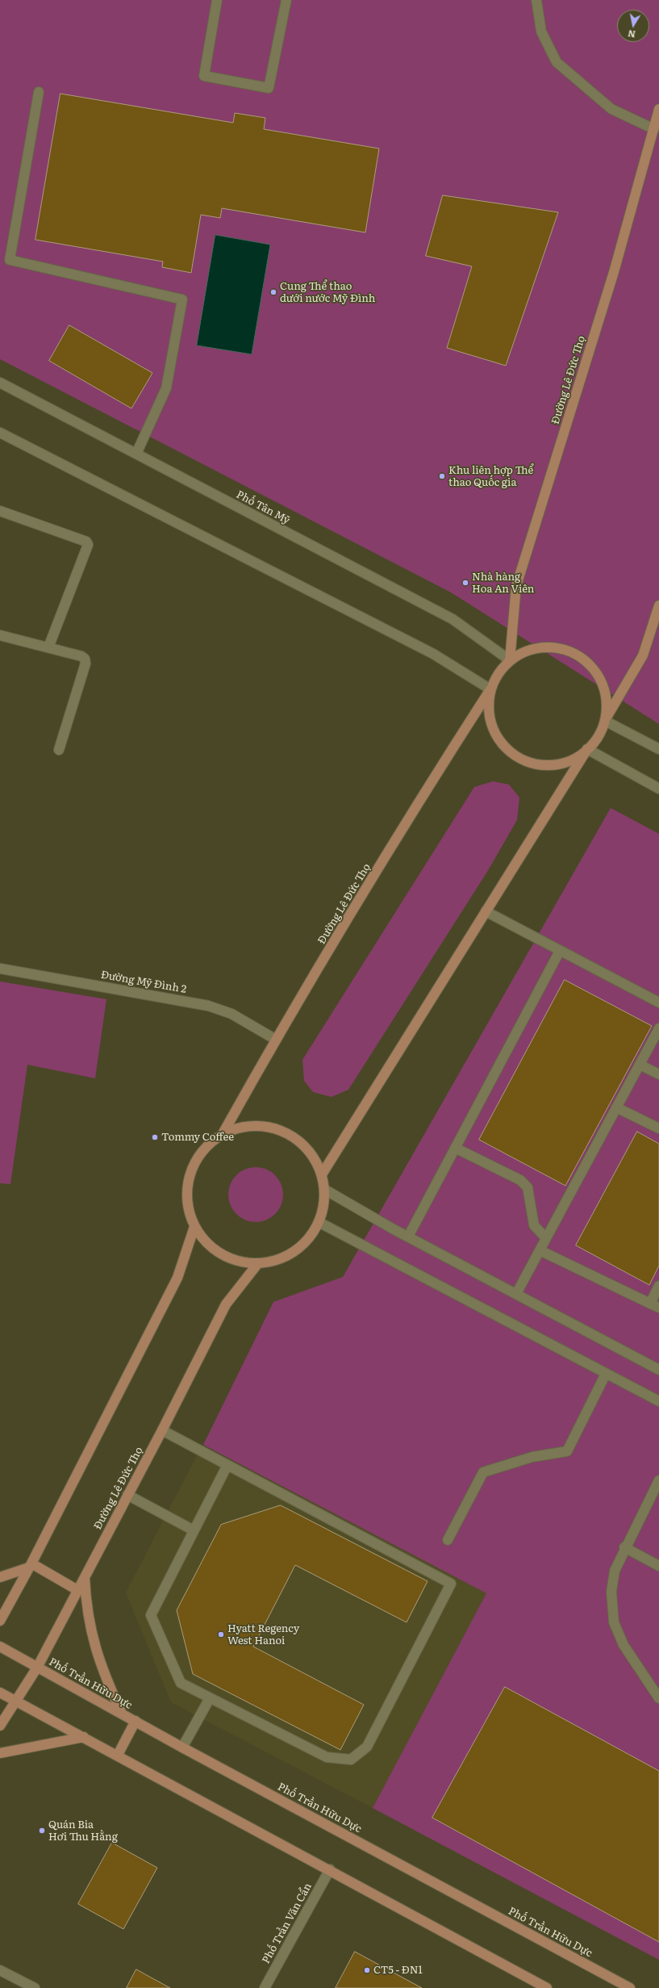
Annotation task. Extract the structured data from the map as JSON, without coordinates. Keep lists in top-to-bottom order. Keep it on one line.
{"streets":{"main road":["Đường Lê Đức Thọ","Phố Trần Hữu Dực"],"street":["Phố Tân Mỹ","Đường Mỹ Đình 2","Phố Trần Văn Cẩn"]},"crossings":[["Đường Lê Đức Thọ","Phố Tân Mỹ"],["Đường Lê Đức Thọ","Đường Mỹ Đình 2"],["Đường Lê Đức Thọ","Phố Trần Hữu Dực"]],"places":["Cung Thể thao dưới nước Mỹ Đình","Khu liên hợp Thể thao Quốc gia","Nhà hàng Hoa An Viên","Tommy Coffee","Hyatt Regency West Hanoi","Quán Bia Hơi Thu Hằng","CT5 - ĐN1"],"north":"bottom"}
